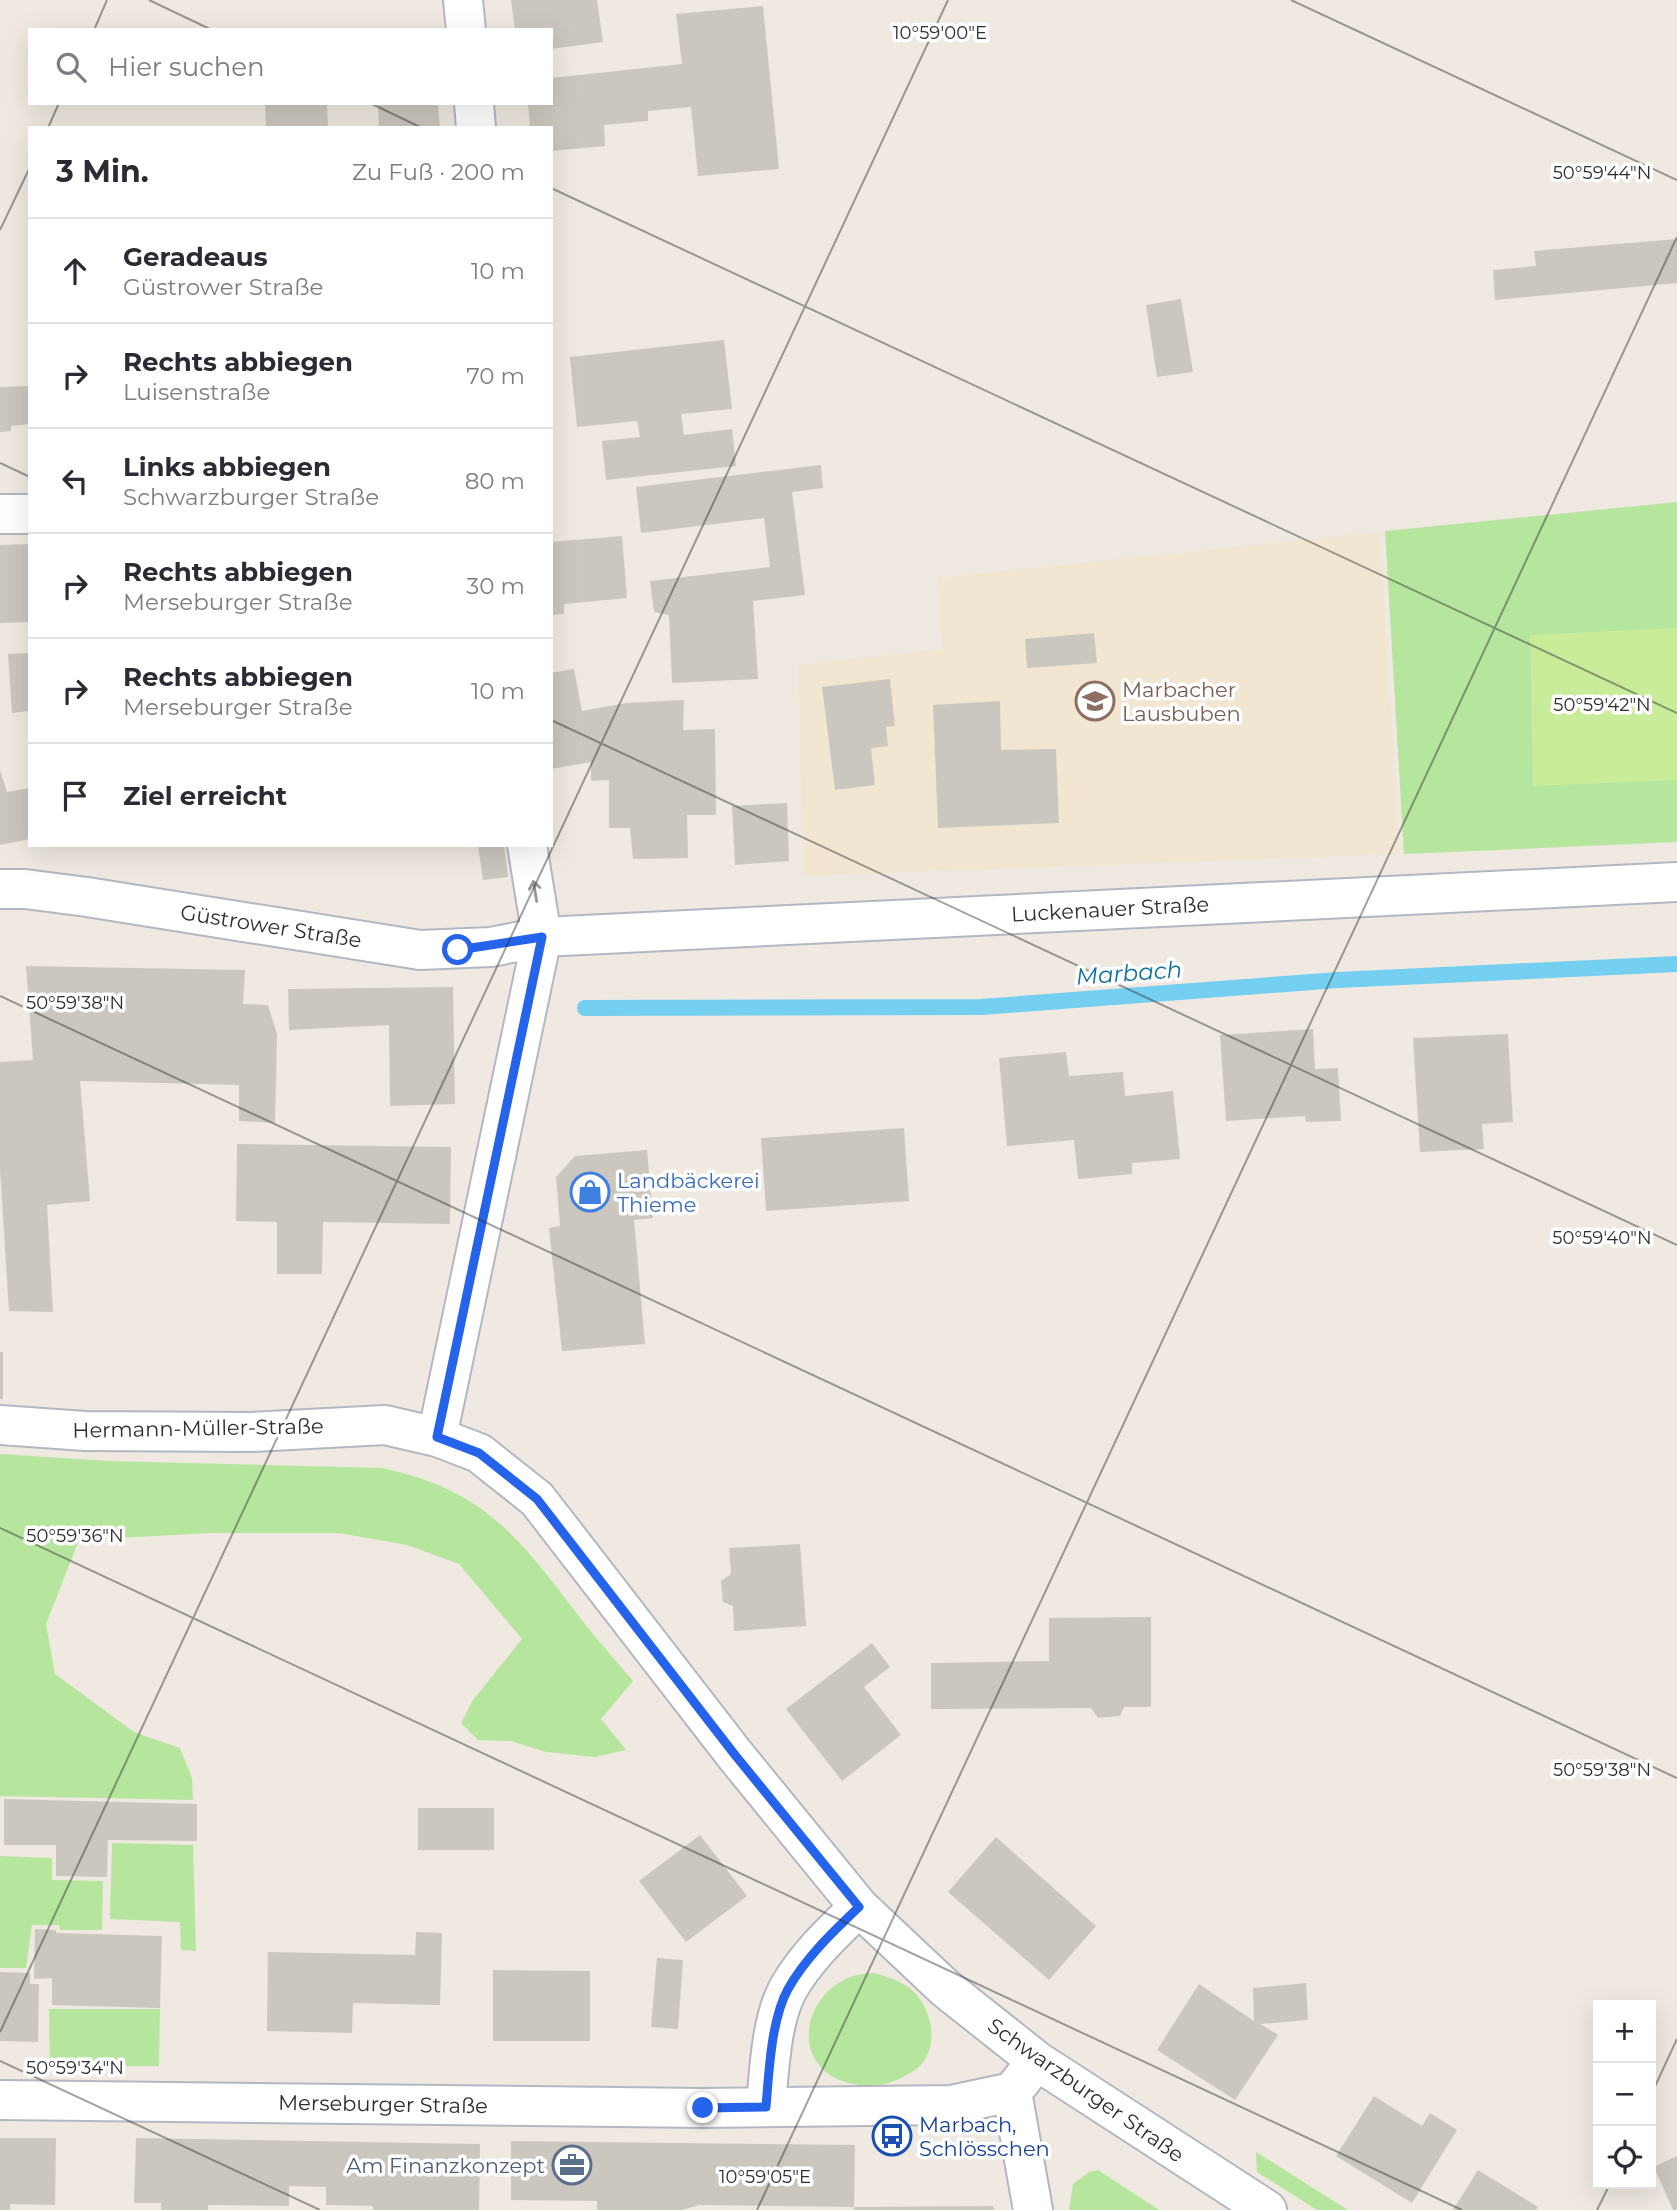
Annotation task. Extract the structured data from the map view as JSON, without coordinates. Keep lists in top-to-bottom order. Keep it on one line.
{"streets":{"street":["Luckenauer Straße","Güstrower Straße","Hermann-Müller-Straße","Schwarzburger Straße","Merseburger Straße"]},"crossings":[["Luckenauer Straße","Güstrower Straße"],["Hermann-Müller-Straße","Schwarzburger Straße"]],"water":["Marbach"],"places":{"school or university":["Marbacher Lausbuben"],"shop":["Landbäckerei Thieme"],"bus stop":["Marbach, Schlösschen"],"office":["Am Finanzkonzept"]},"page":{"search":"Hier suchen","heading":["3 Min.","Zu Fuß · 200 m"],"list":[["Geradeaus","Güstrower Straße","10 m"],["Rechts abbiegen","Luisenstraße","70 m"],["Links abbiegen","Schwarzburger Straße","80 m"],["Rechts abbiegen","Merseburger Straße","30 m"],["Rechts abbiegen","Merseburger Straße","10 m"],"Ziel erreicht"],"map_buttons":["+","−"]},"coordinates":["10°59'00\"E","50°59'44\"N","50°59'42\"N","50°59'38\"N","50°59'40\"N","50°59'36\"N","50°59'34\"N","10°59'05\"E"]}
